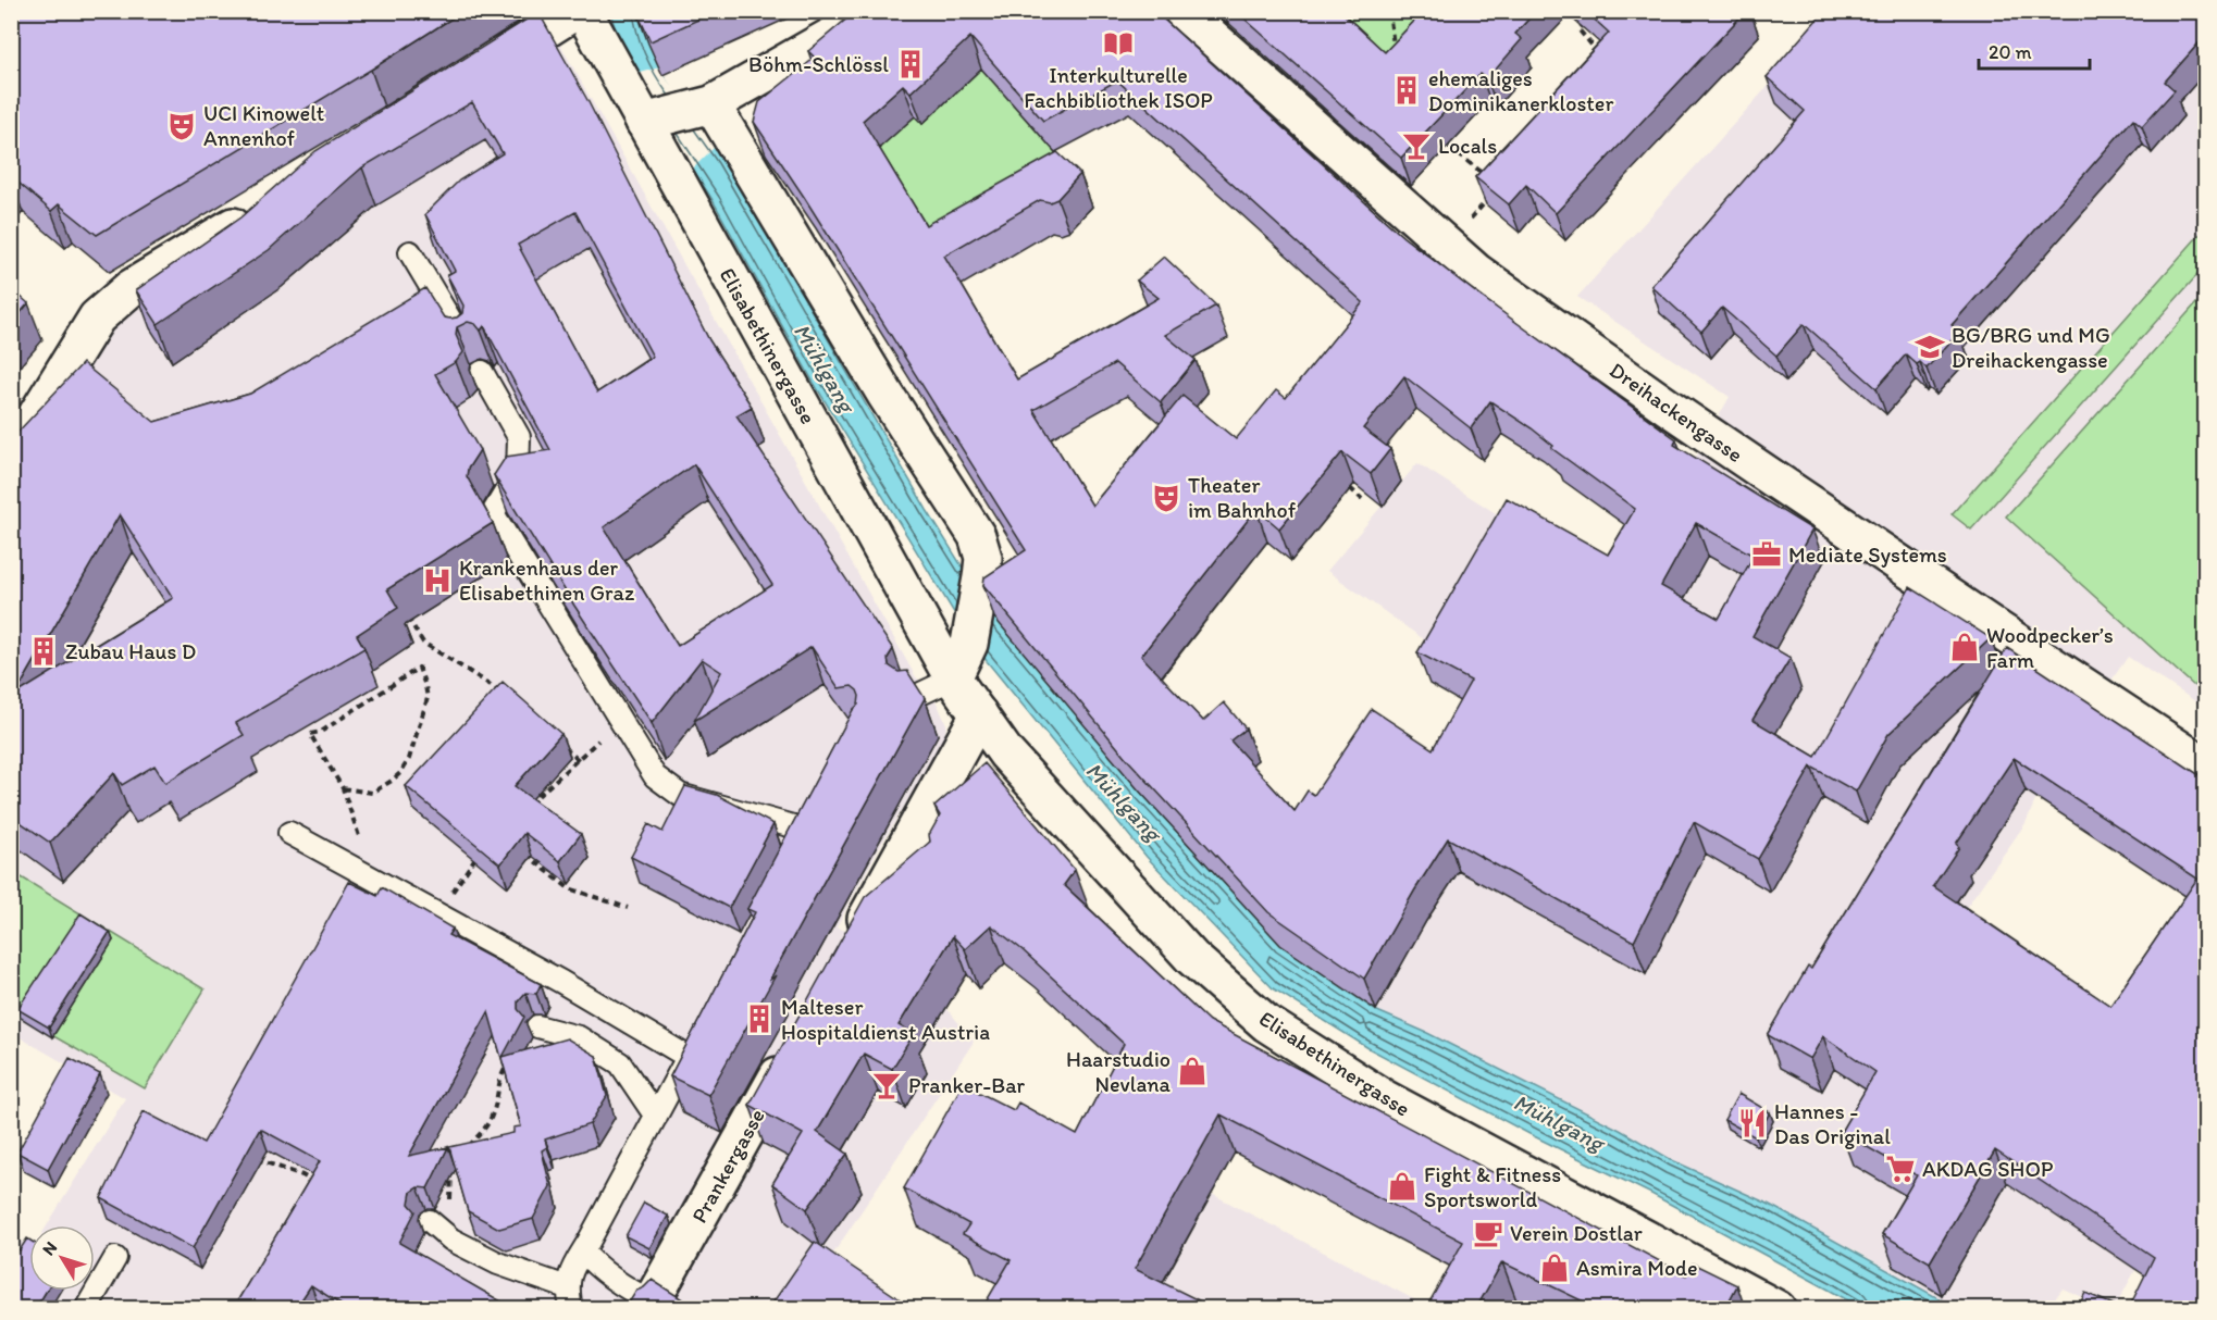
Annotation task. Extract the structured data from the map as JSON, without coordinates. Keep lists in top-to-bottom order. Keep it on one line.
{"streets":{"street":["Elisabethinergasse","Dreihackengasse","Prankergasse"]},"water":["Mühlgang"],"places":{"library":["Interkulturelle Fachbibliothek ISOP"],"building":["Böhm-Schlössl","ehemaliges Dominikanerkloster","Zubau Haus D","Malteser Hospitaldienst Austria"],"theatre":["UCI Kinowelt Annenhof","Theater im Bahnhof"],"bar":["Locals","Pranker-Bar"],"school or university":["BG/BRG und MG Dreihackengasse"],"office":["Mediate Systems"],"hospital":["Krankenhaus der Elisabethinen Graz"],"shop":["Woodpecker’s Farm","Haarstudio Nevlana","Fight & Fitness Sportsworld","Asmira Mode"],"restaurant":["Hannes - Das Original"],"supermarket":["AKDAG SHOP"],"cafe":["Verein Dostlar"]},"scale_bar":"20 m","north":"top left"}
